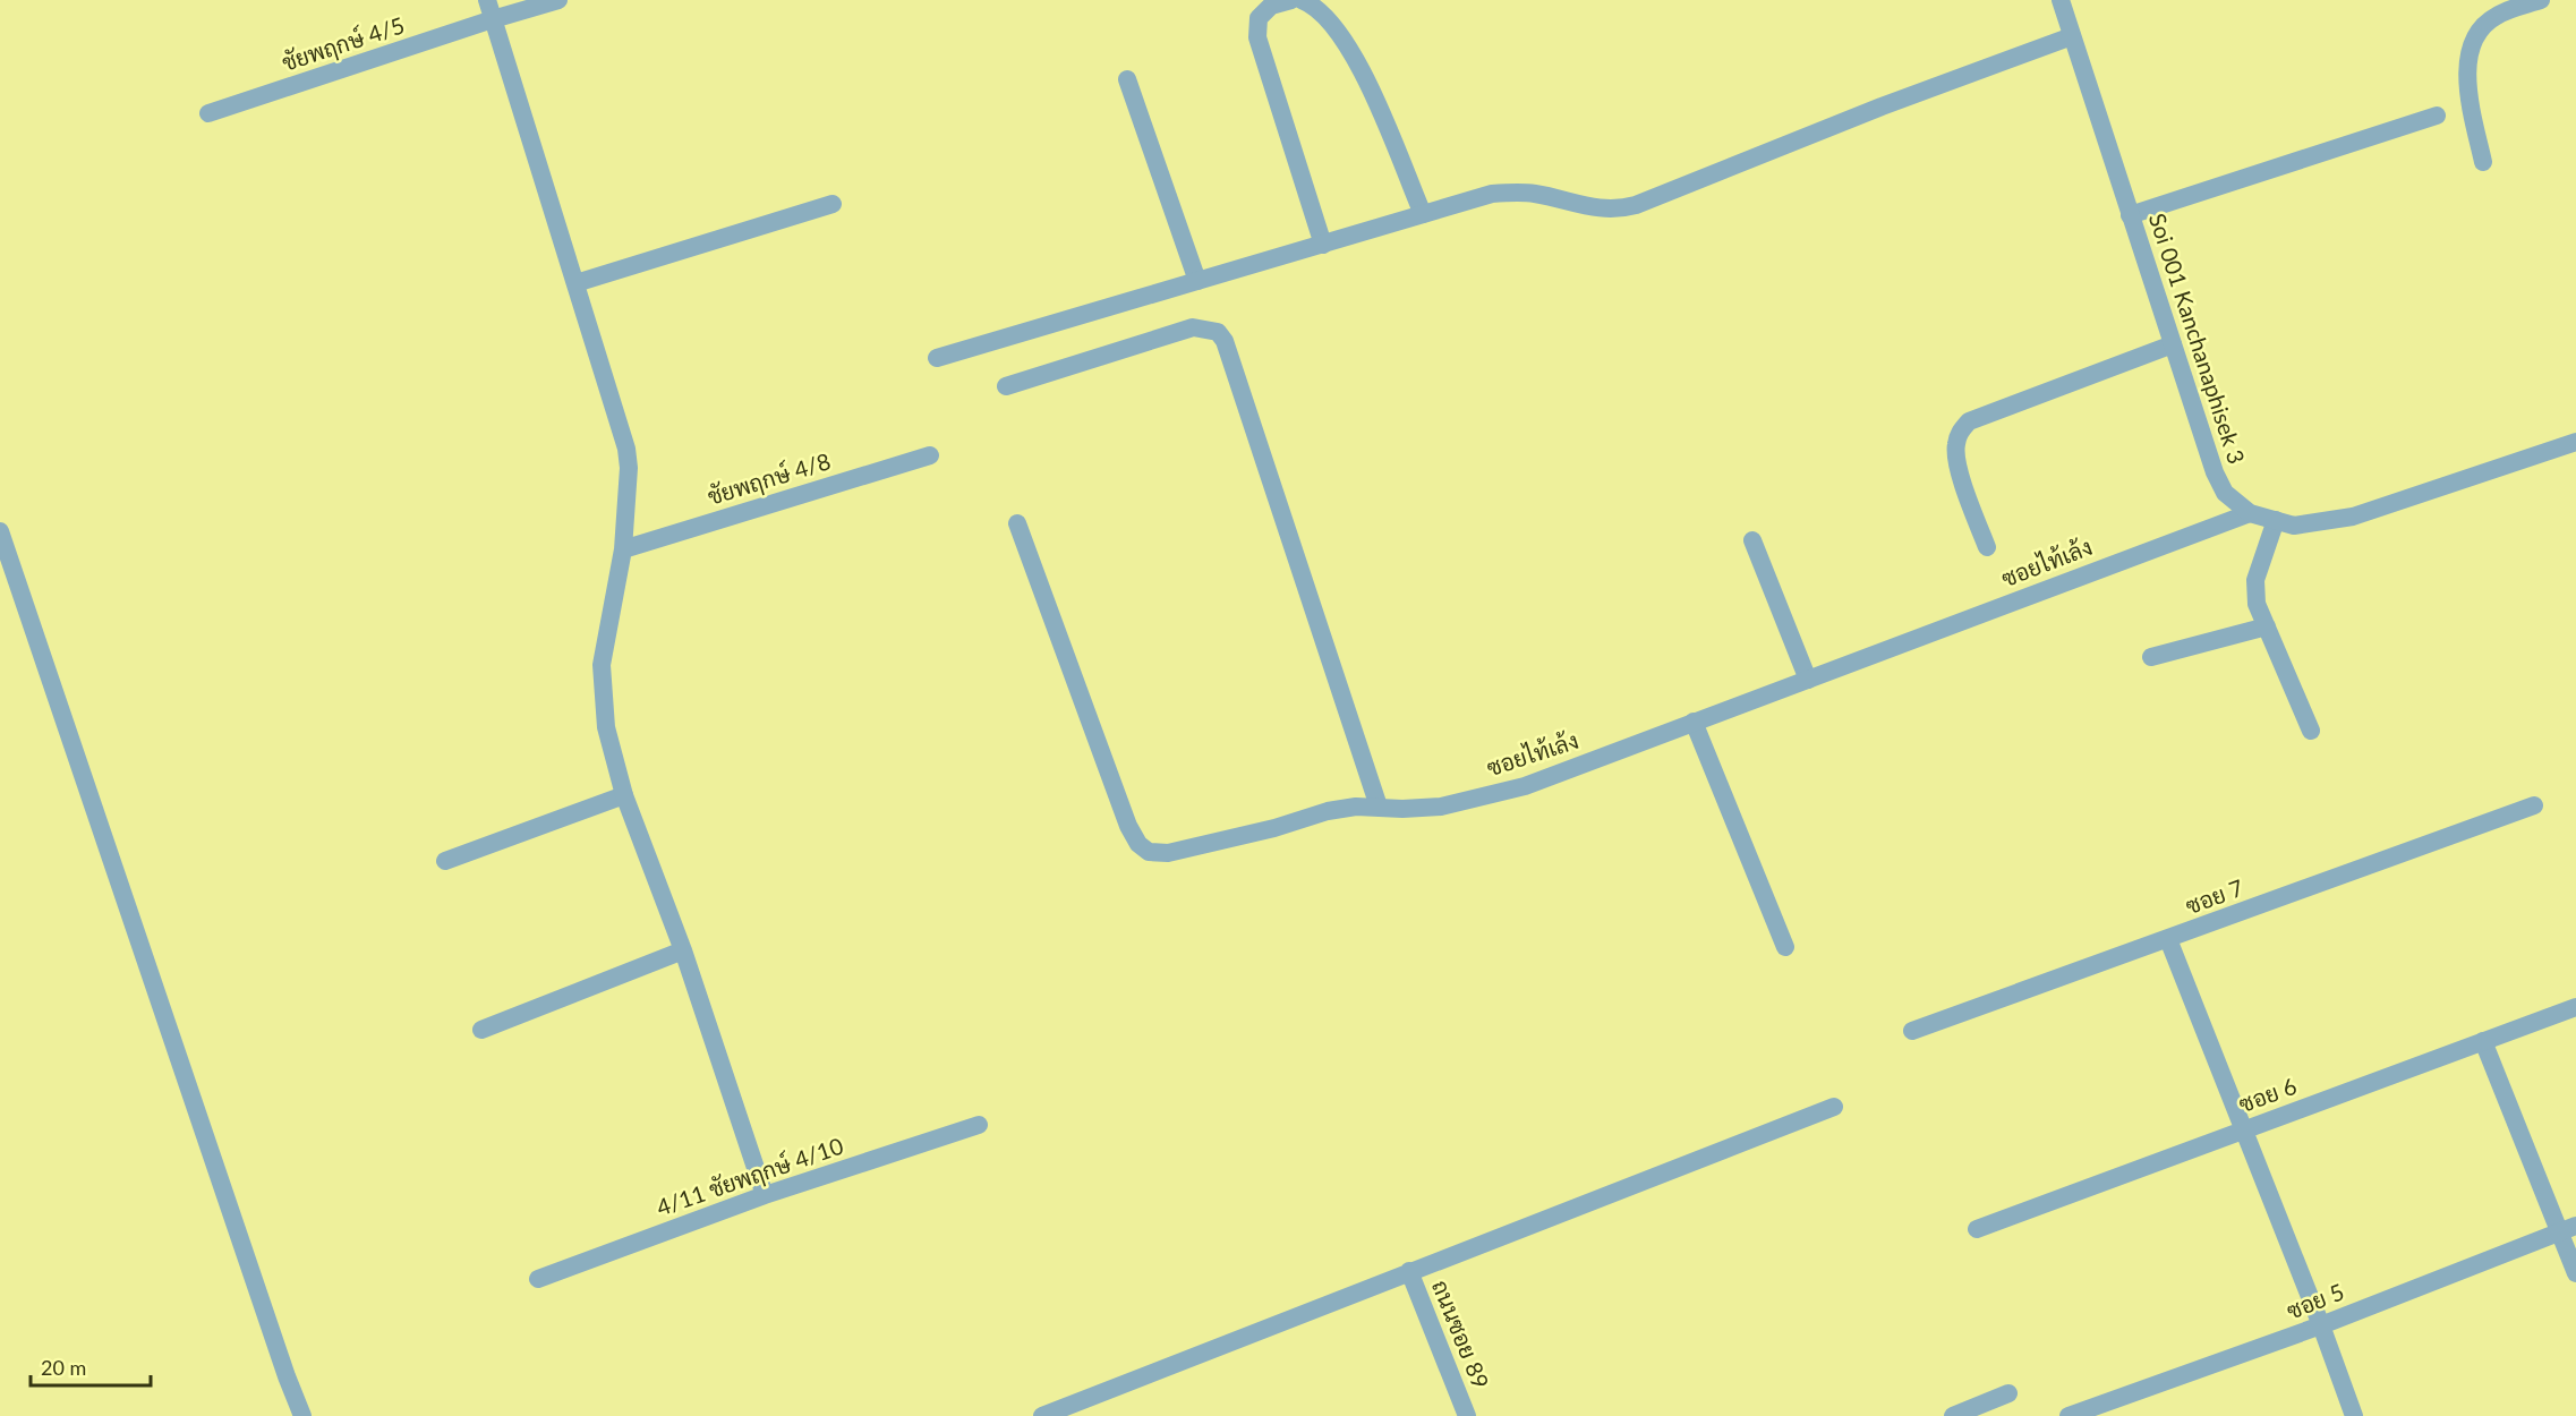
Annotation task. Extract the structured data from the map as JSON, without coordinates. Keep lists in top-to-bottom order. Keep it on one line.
{"streets":{"street":["ชัยพฤกษ์ 4/5","Soi 001 Kanchanaphisek 3","ชัยพฤกษ์ 4/8","ซอยไท้เล้ง","ซอย 7","ซอย 6","4/11 ชัยพฤกษ์ 4/10","ซอย 5","ถนนซอย 89"]},"crossings":[["Soi 001 Kanchanaphisek 3","ซอยไท้เล้ง"]],"scale_bar":"20 m"}
